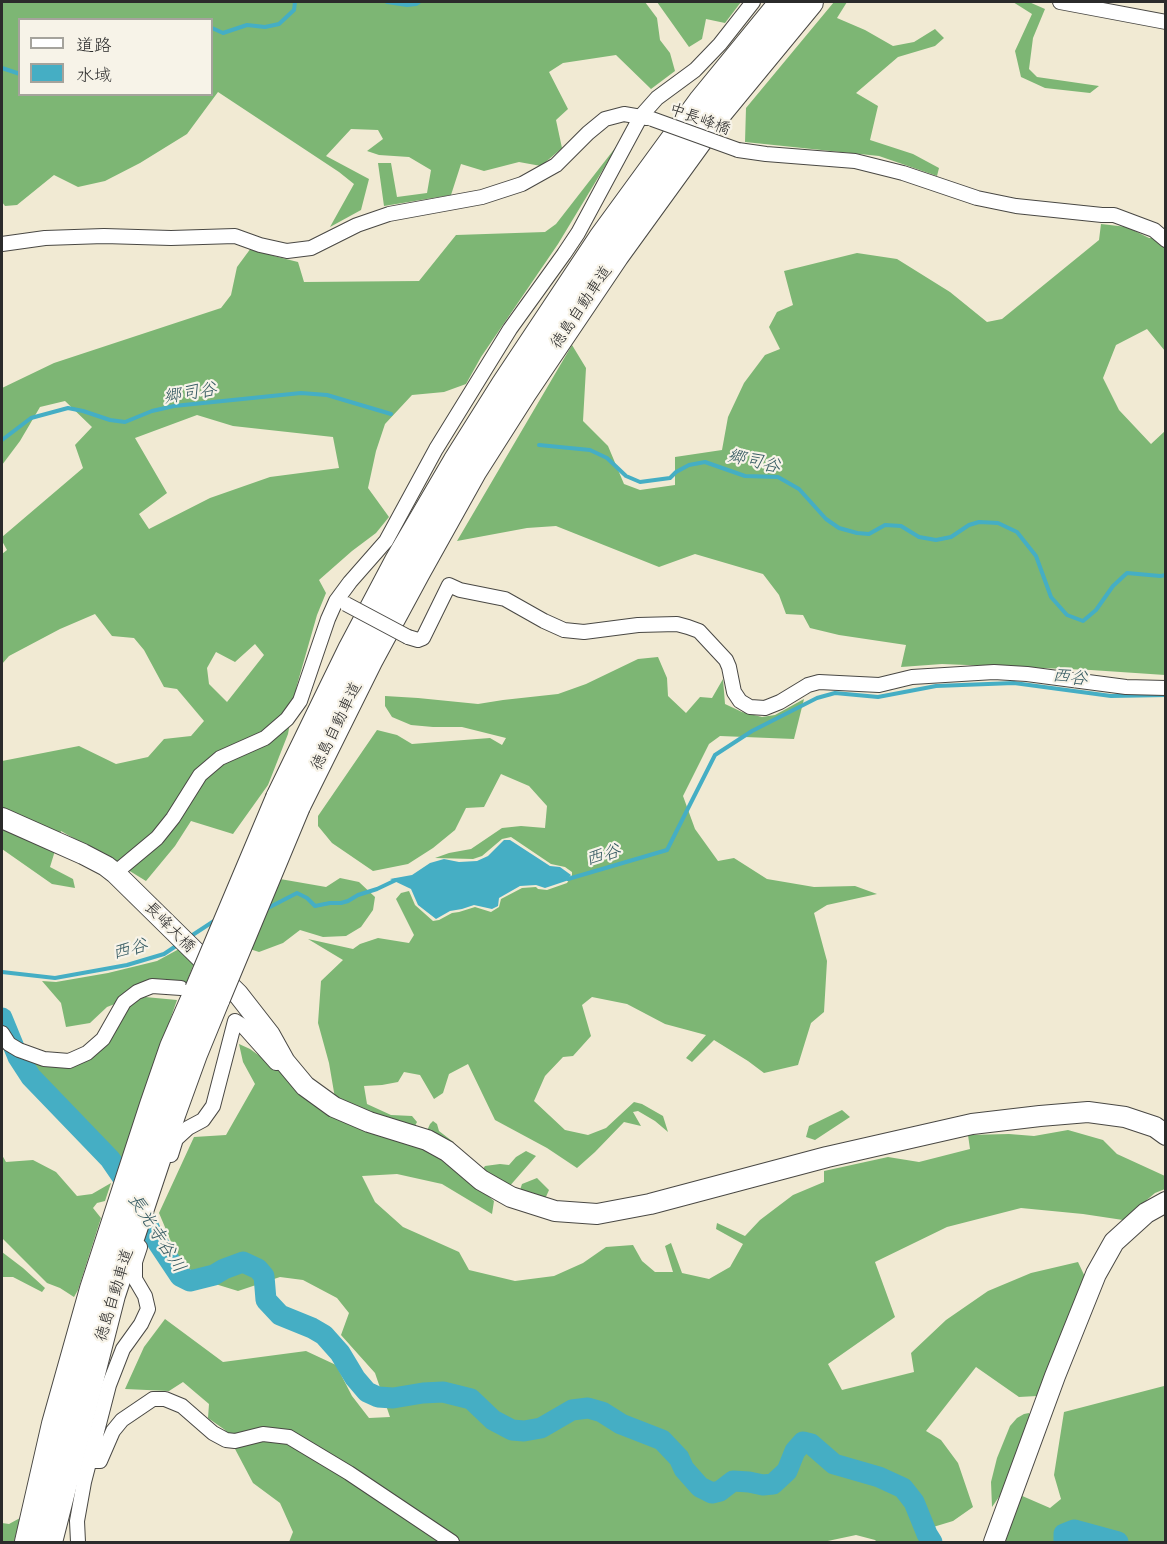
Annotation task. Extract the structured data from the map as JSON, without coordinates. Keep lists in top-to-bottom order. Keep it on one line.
{"streets":{"highway":["徳島自動車道"],"street":["中長峰橋","長峰大橋"]},"water":["郷司谷","西谷","長光寺谷川"],"legend":["道路","水域"]}
